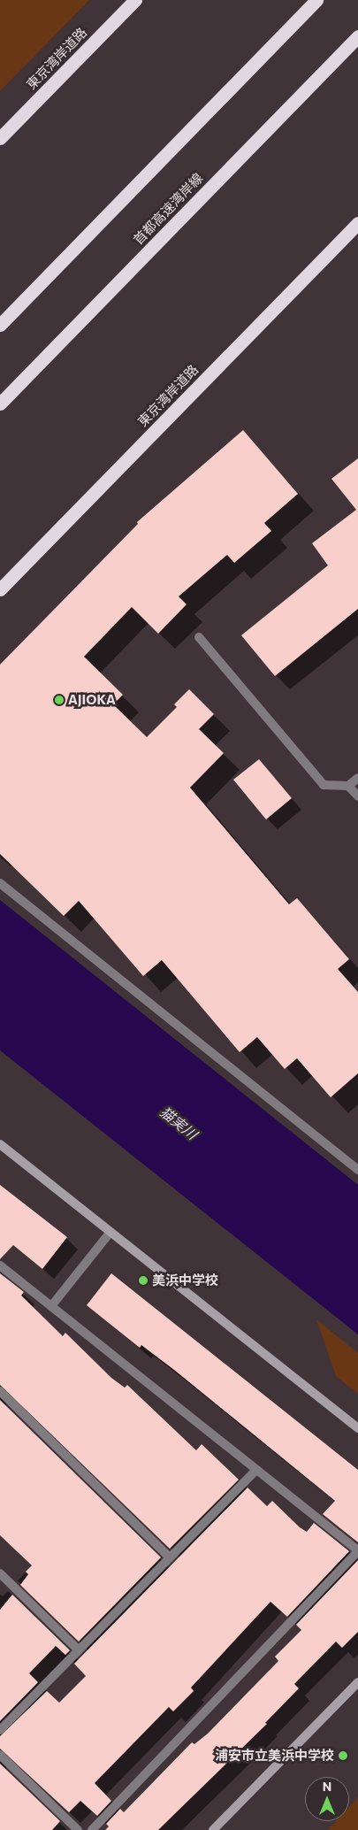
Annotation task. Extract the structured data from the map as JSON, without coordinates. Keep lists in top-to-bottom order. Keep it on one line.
{"streets":{"highway":["東京湾岸道路","首都高速湾岸線"]},"water":["猫実川"],"places":["AJIOKA","美浜中学校","浦安市立美浜中学校"],"north":"top"}
